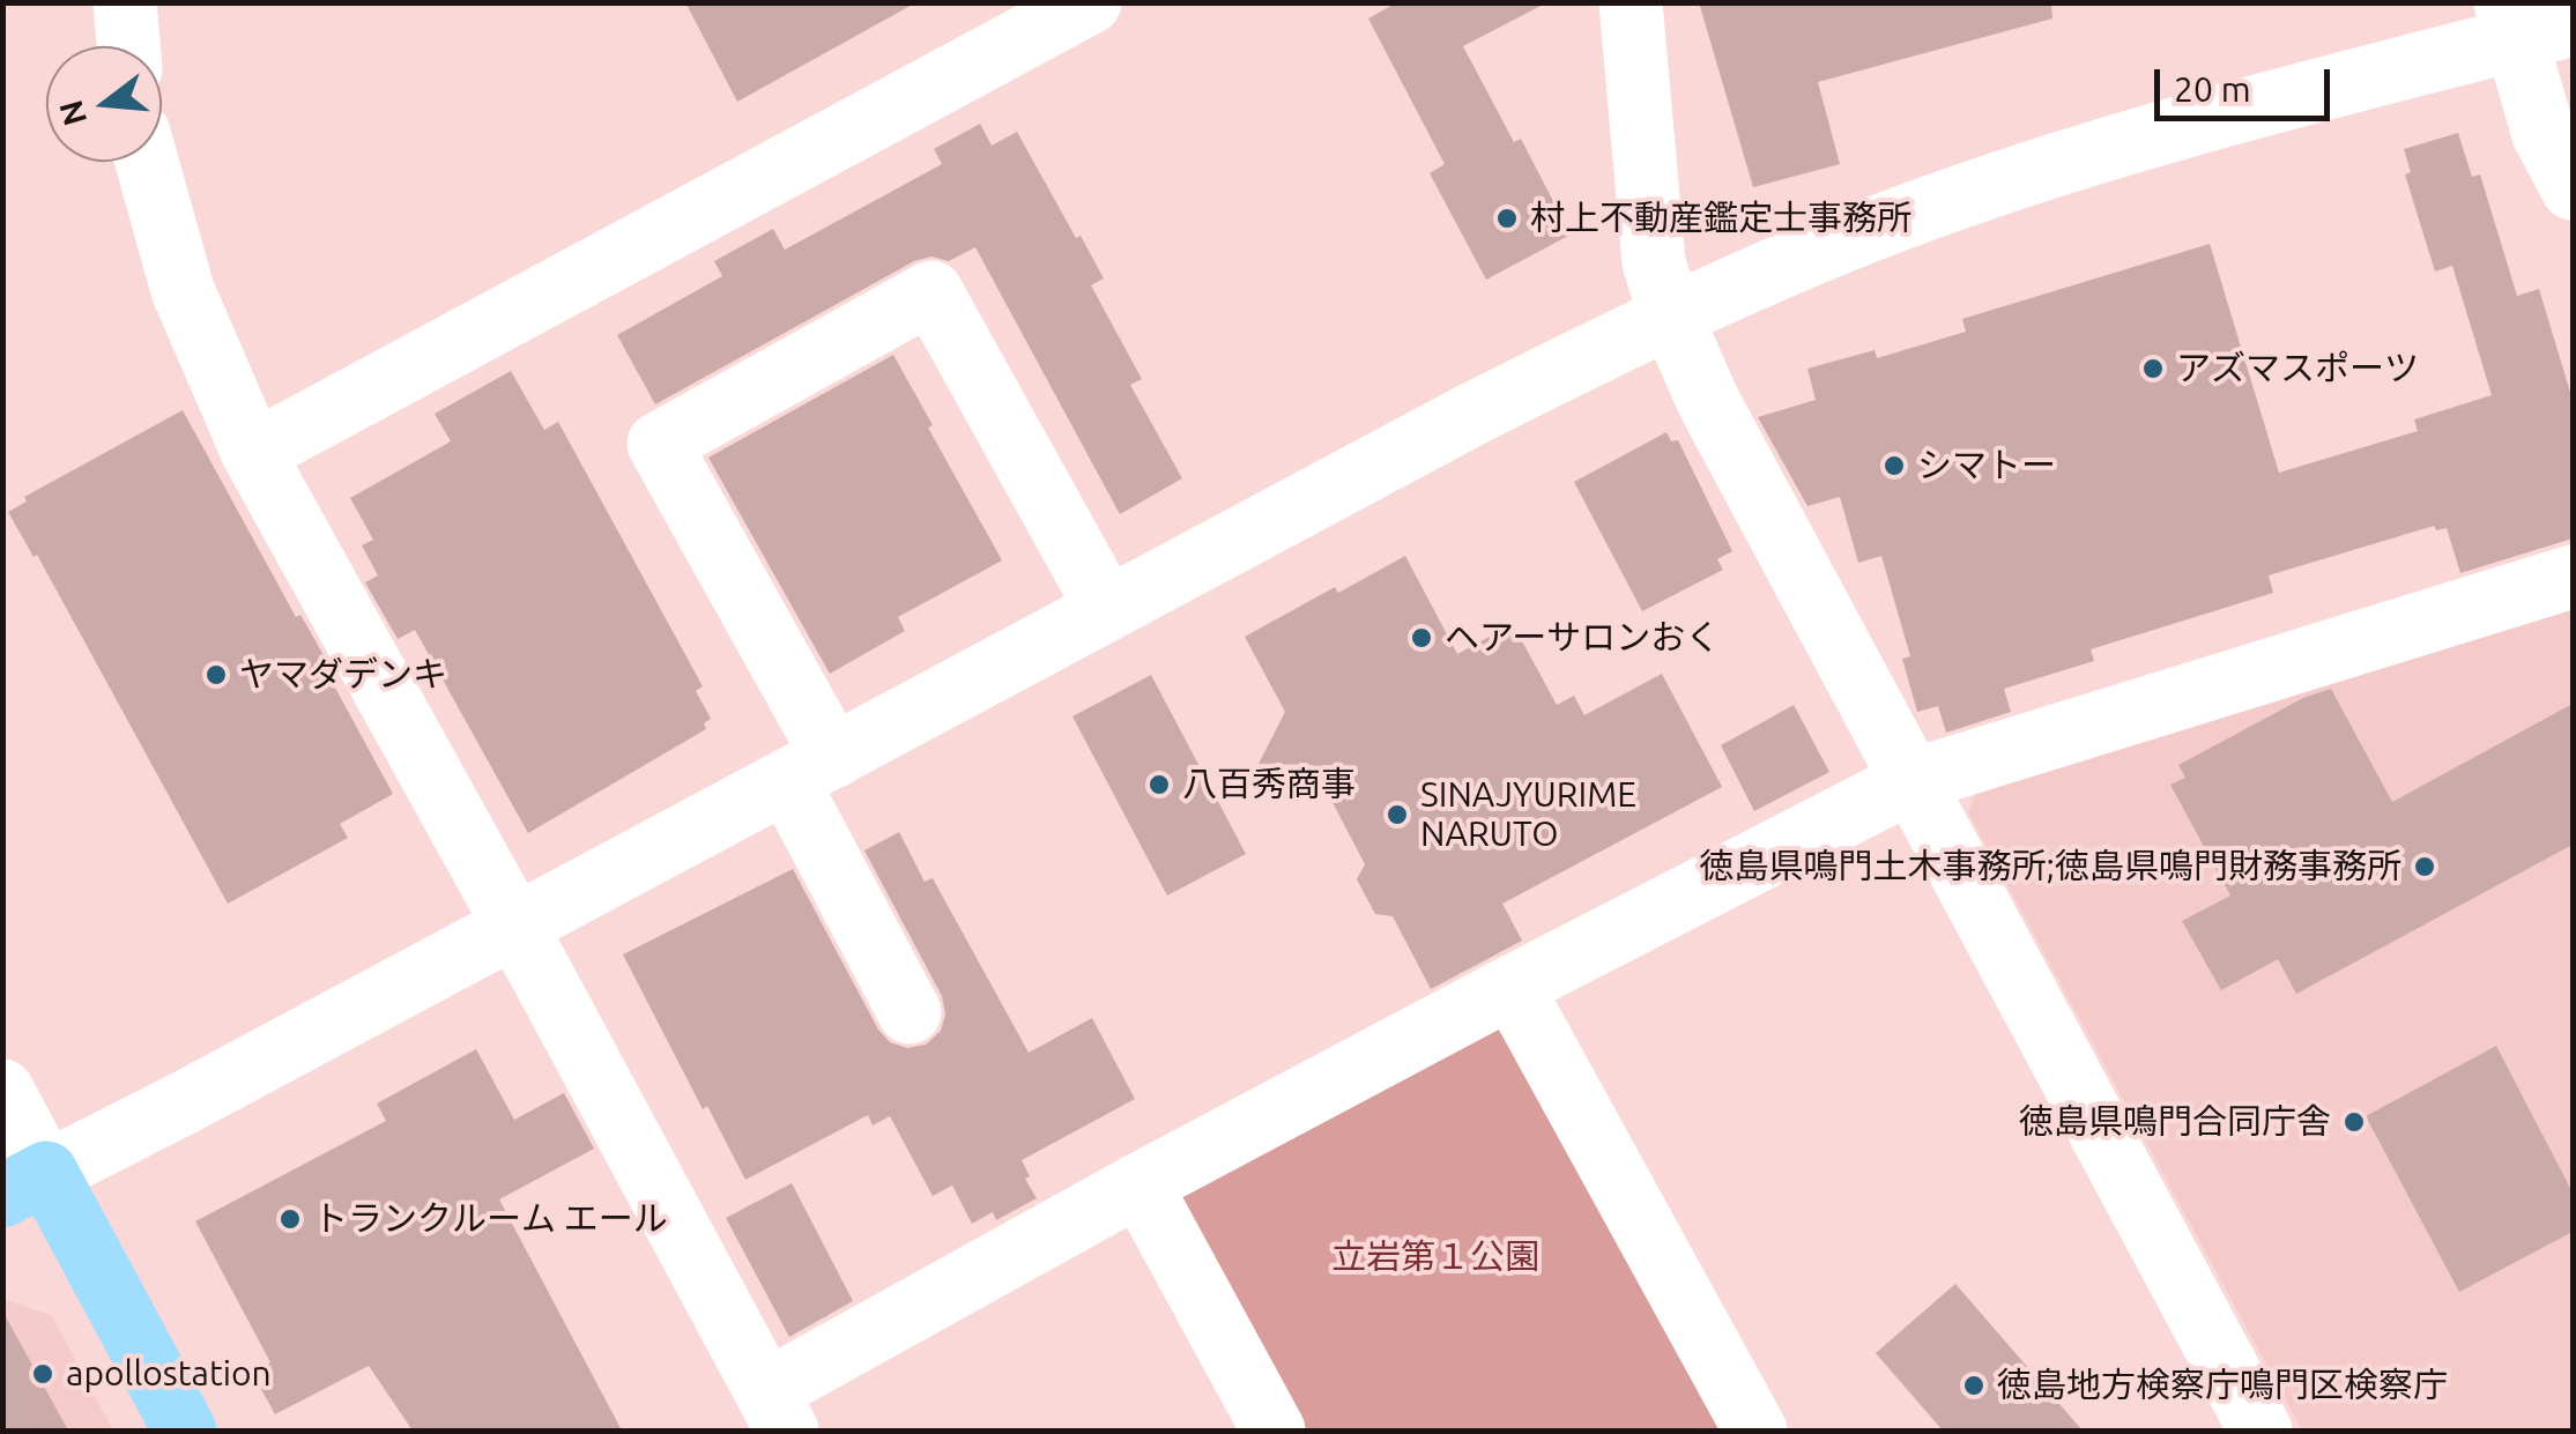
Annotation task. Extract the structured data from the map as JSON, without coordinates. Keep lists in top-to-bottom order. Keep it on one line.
{"parks":["立岩第１公園"],"places":["村上不動産鑑定士事務所","アズマスポーツ","シマトー","ヘアーサロンおく","ヤマダデンキ","八百秀商事","SINAJYURIME NARUTO","徳島県鳴門土木事務所;徳島県鳴門財務事務所","徳島県鳴門合同庁舎","トランクルーム エール","apollostation","徳島地方検察庁鳴門区検察庁"],"scale_bar":"20 m","north":"left"}
